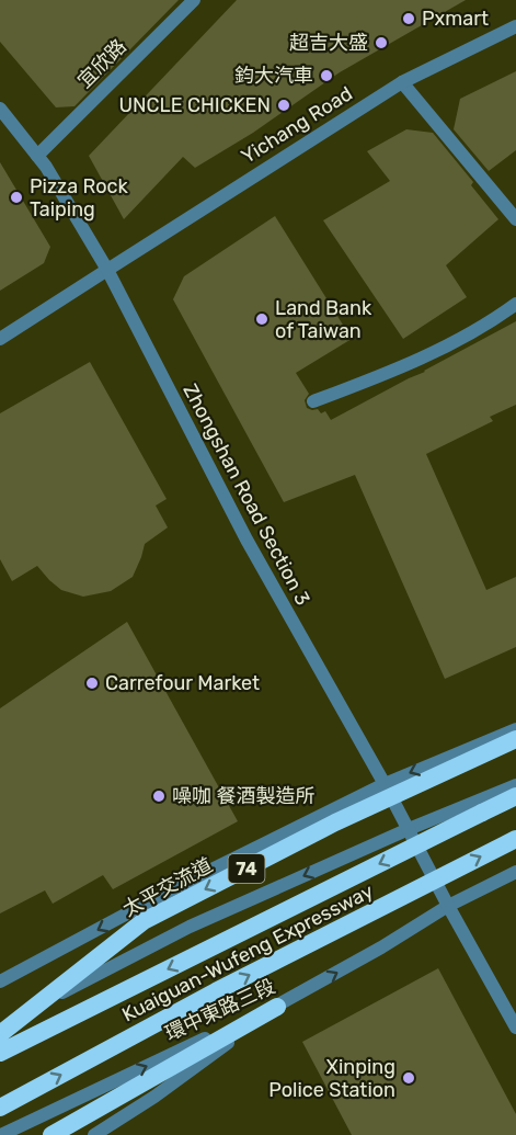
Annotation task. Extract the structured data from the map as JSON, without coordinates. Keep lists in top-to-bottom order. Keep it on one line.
{"streets":{"highway":["74","太平交流道","Kuaiguan-Wufeng Expressway"],"street":["宜欣路","Yichang Road","Zhongshan Road Section 3","環中東路三段"]},"crossings":[["宜欣路","Zhongshan Road Section 3"],["Yichang Road","Zhongshan Road Section 3"],["Zhongshan Road Section 3","環中東路三段"]],"places":["Pxmart","超吉大盛","鈞大汽車","UNCLE CHICKEN","Pizza Rock Taiping","Land Bank of Taiwan","Carrefour Market","噪咖 餐酒製造所","Xinping Police Station"]}
